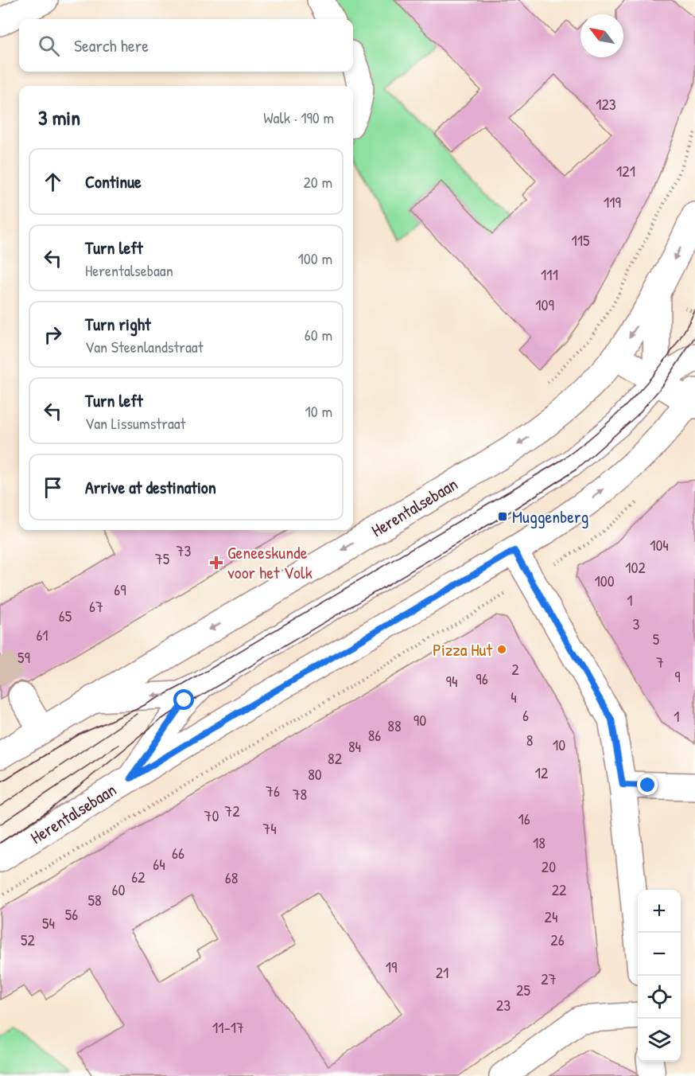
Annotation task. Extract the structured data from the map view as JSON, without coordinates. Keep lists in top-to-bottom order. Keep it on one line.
{"streets":{"main road":["Herentalsebaan"]},"places":{"transit":["Muggenberg"],"health":["Geneeskunde voor het Volk"],"other":["Pizza Hut"]},"house_numbers":["123","121","119","115","111","109","104","73","75","102","100","69","1","67","65","3","61","5","59","7","2","9","96","94","4","6","1","90","88","86","8","10","84","82","12","80","76","78","72","70","16","74","18","66","64","20","62","68","60","22","58","56","24","54","52","26","19","21","27","25","23","11-17"],"north":"top left","page":{"search":"Search here","heading":["3 min","Walk · 190 m"],"list":[["Continue","20 m"],["Turn left","Herentalsebaan","100 m"],["Turn right","Van Steenlandstraat","60 m"],["Turn left","Van Lissumstraat","10 m"],"Arrive at destination"],"map_buttons":["+","−"]}}
